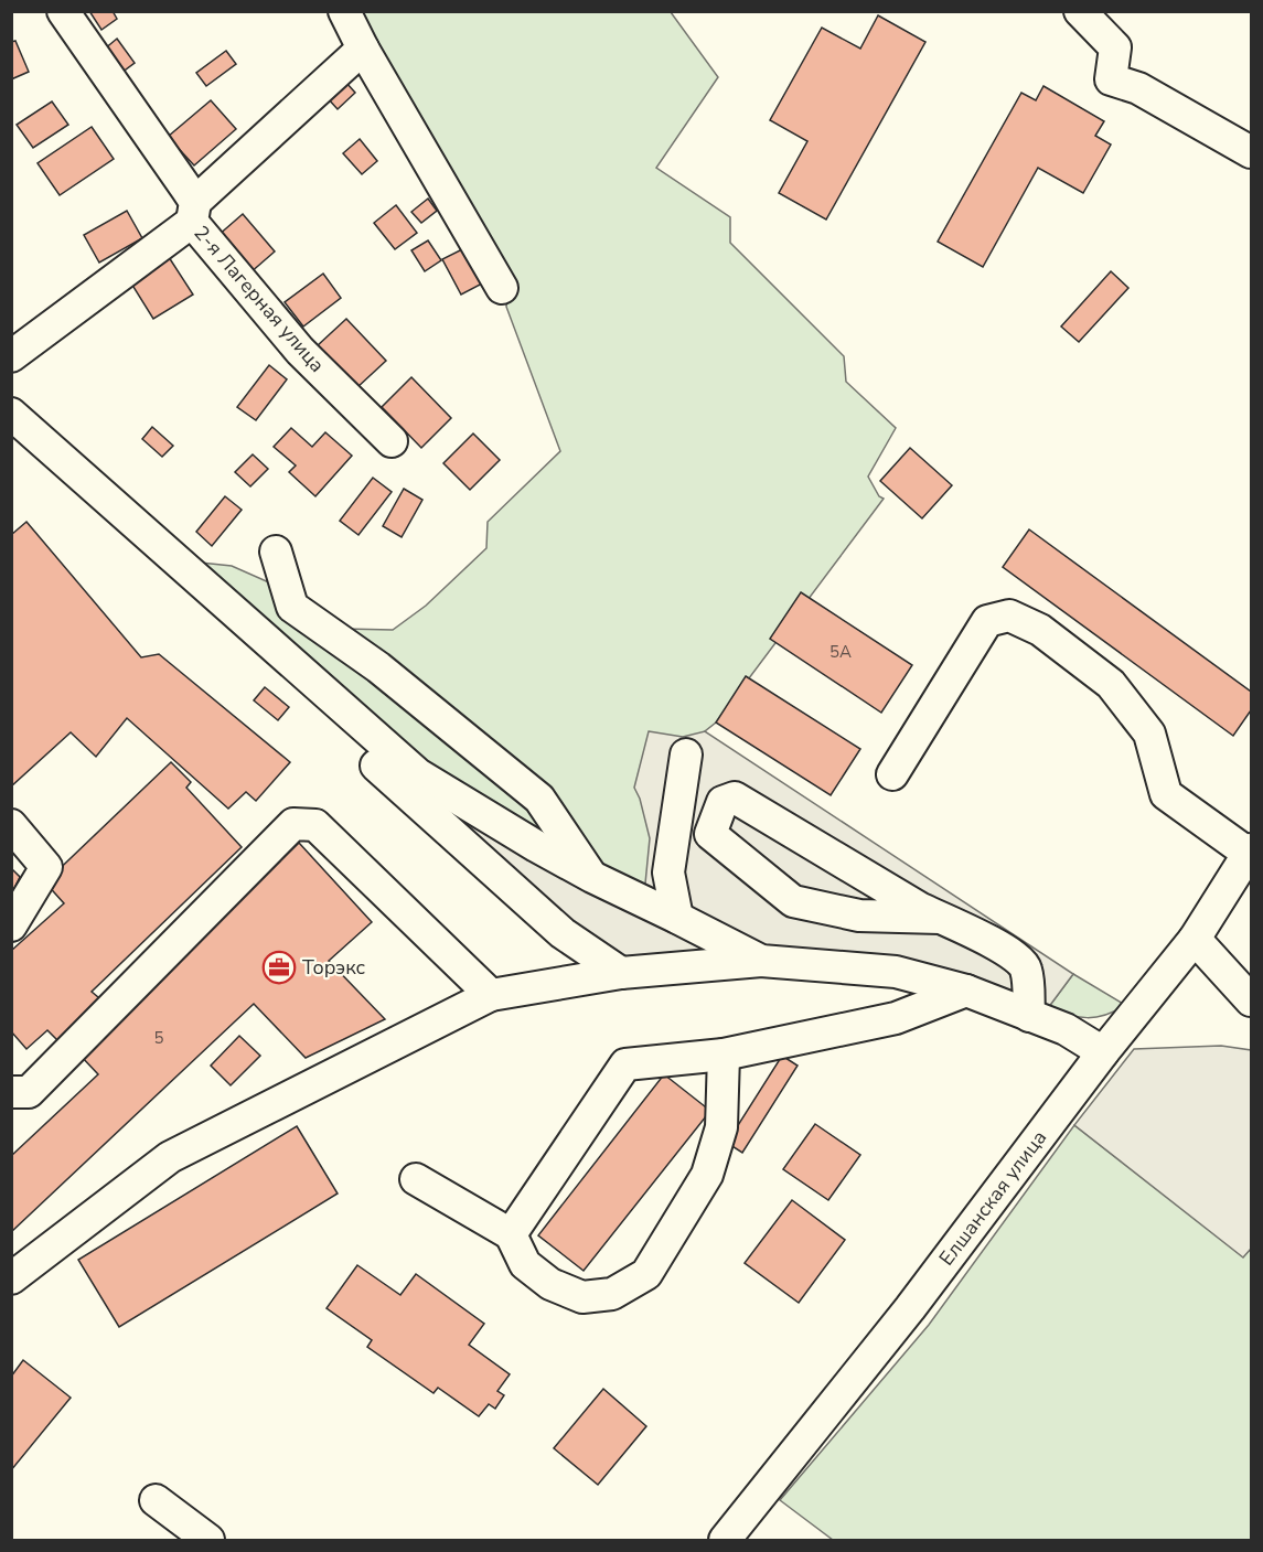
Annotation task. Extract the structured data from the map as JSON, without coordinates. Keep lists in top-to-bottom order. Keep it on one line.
{"streets":{"street":["2-я Лагерная улица","Елшанская улица"]},"places":{"office":["Торэкс"]},"house_numbers":["5А","5"]}
